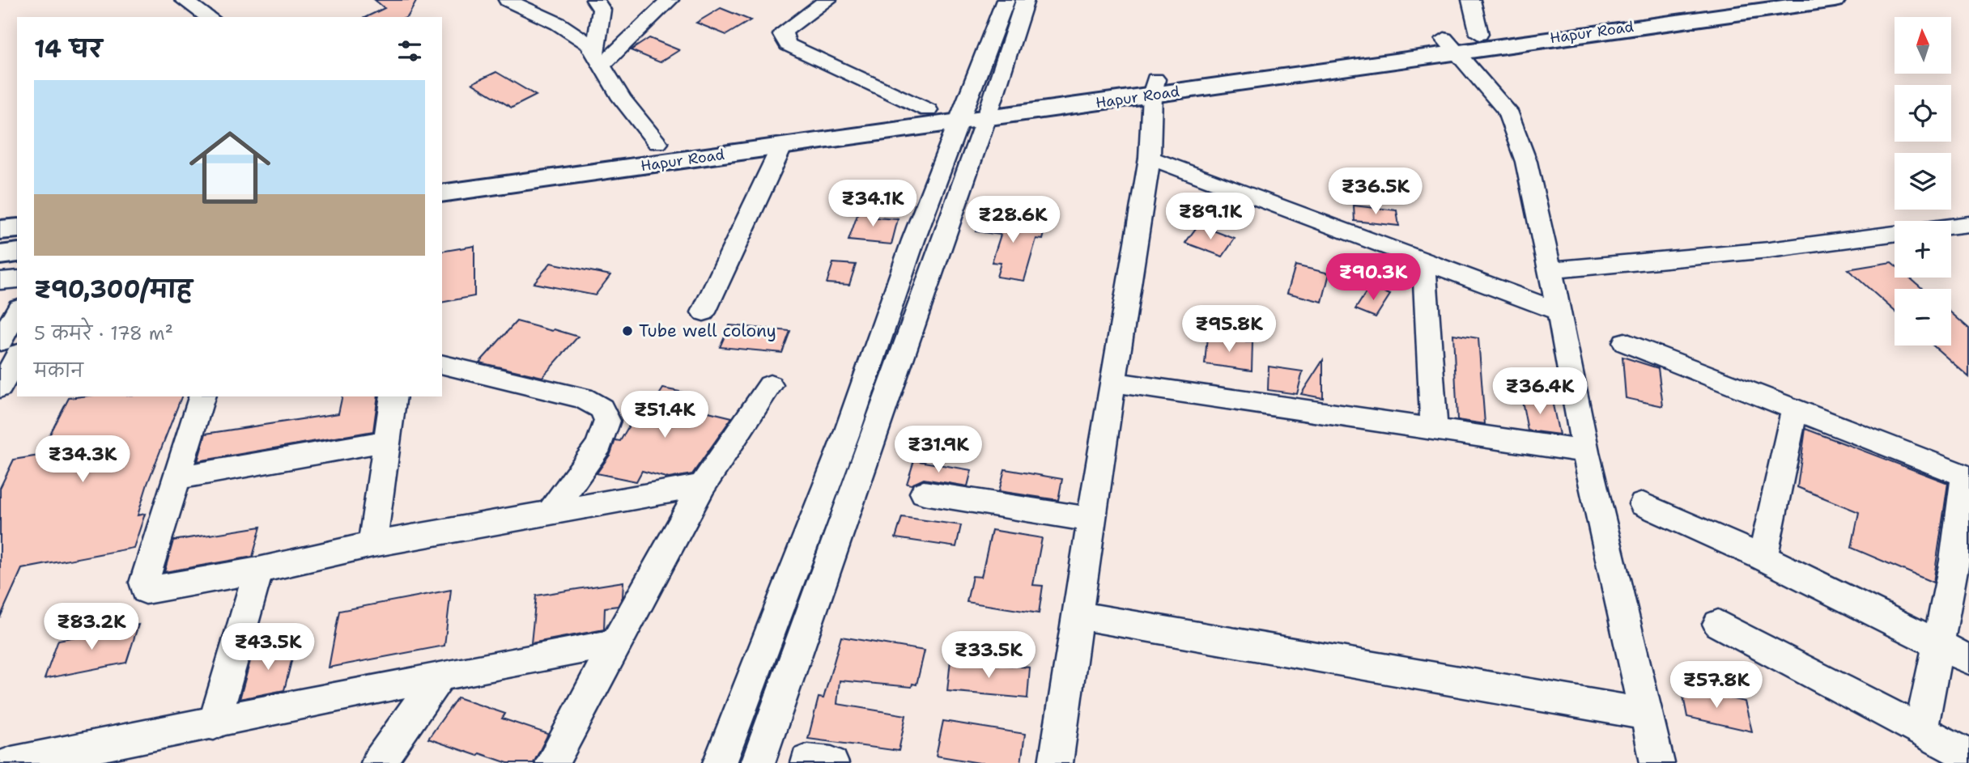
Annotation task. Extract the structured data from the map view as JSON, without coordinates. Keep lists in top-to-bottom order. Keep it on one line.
{"streets":{"main road":["Hapur Road"]},"places":["Tube well colony"],"north":"top","page":{"map_buttons":["+","−"],"heading":"14 घर","list":[{"name":"₹90,300/माह","note":"5 कमरे · 178 m² · मकान"}],"price":["₹36.5K","₹34.1K","₹89.1K","₹28.6K","₹90.3K","₹95.8K","₹36.4K","₹51.4K","₹31.9K","₹34.3K","₹83.2K","₹43.5K","₹33.5K","₹57.8K"]}}
